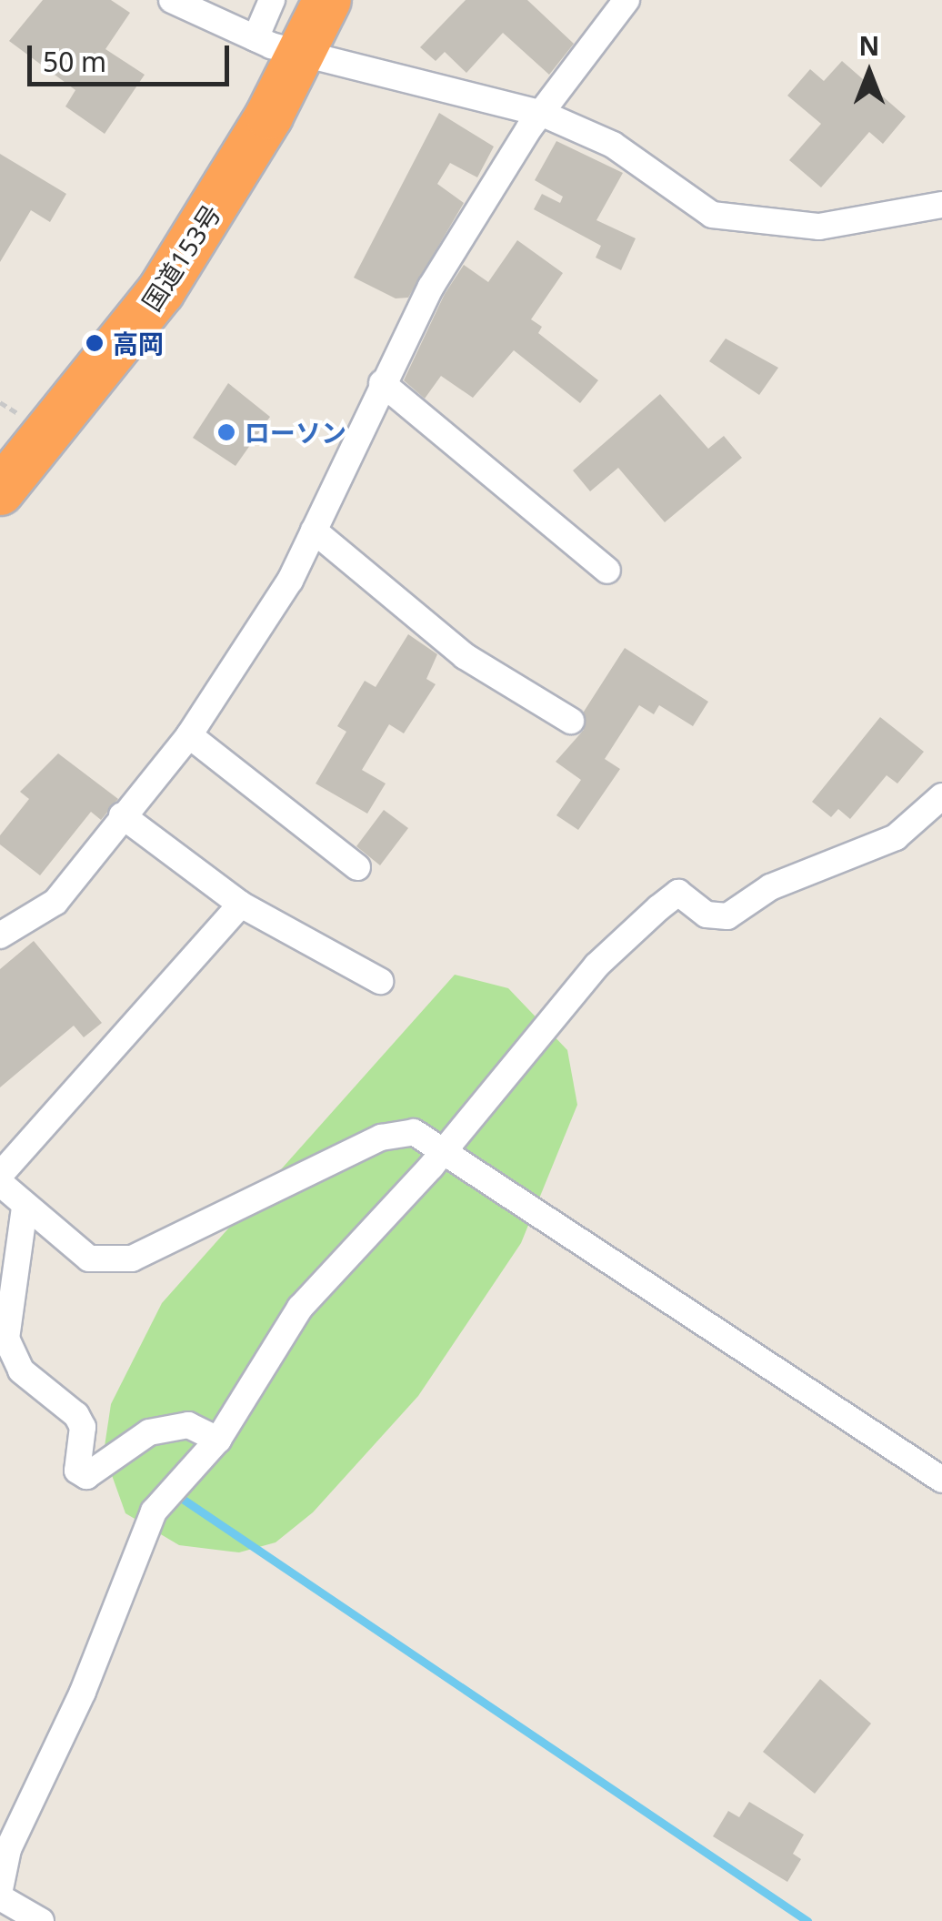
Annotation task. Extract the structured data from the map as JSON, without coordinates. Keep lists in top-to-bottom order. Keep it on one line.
{"streets":{"highway":["国道153号"]},"places":["高岡","ローソン"],"scale_bar":"50 m","north":"top"}
